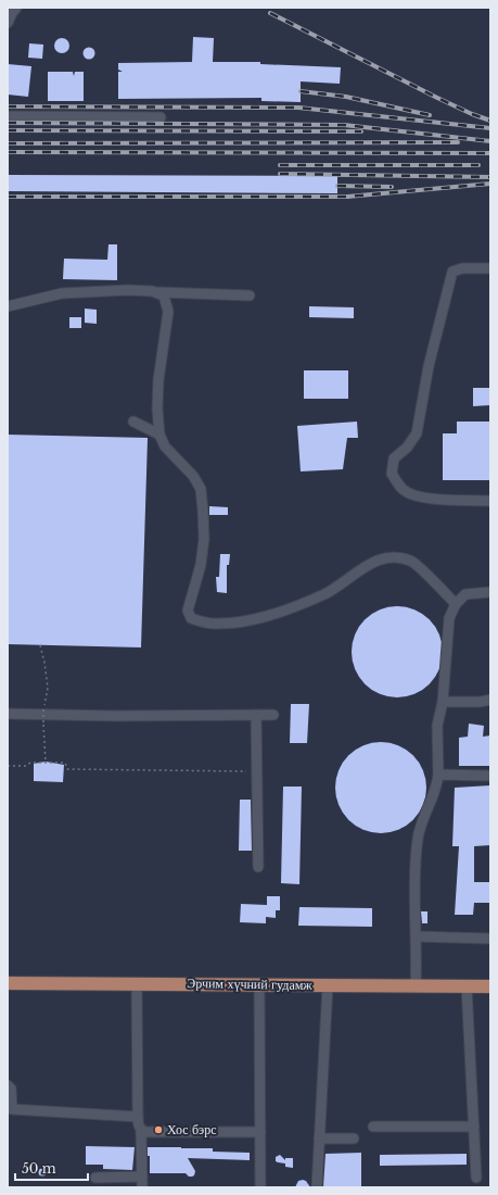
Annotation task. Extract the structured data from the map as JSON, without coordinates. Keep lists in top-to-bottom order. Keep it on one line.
{"streets":{"main road":["Эрчим хүчний гудамж"]},"places":["Хос бэрс"],"scale_bar":"50 m"}
